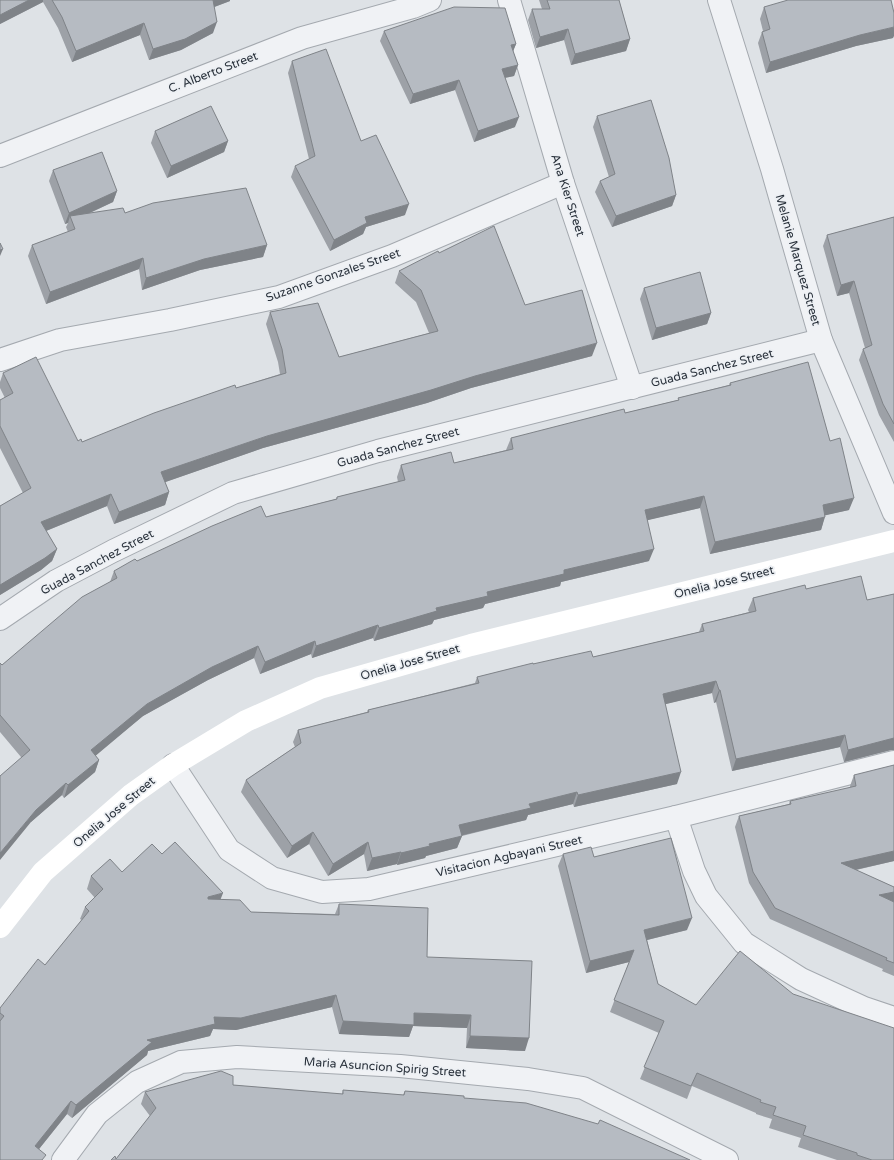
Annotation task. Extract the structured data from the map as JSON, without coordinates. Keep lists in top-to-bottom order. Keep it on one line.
{"streets":{"main road":["Onelia Jose Street"],"street":["C. Alberto Street","Ana Kier Street","Melanie Marquez Street","Suzanne Gonzales Street","Guada Sanchez Street","Visitacion Agbayani Street","Maria Asuncion Spirig Street"]},"crossings":[["Ana Kier Street","Suzanne Gonzales Street"],["Ana Kier Street","Guada Sanchez Street"],["Melanie Marquez Street","Guada Sanchez Street"],["Onelia Jose Street","Visitacion Agbayani Street"]]}
